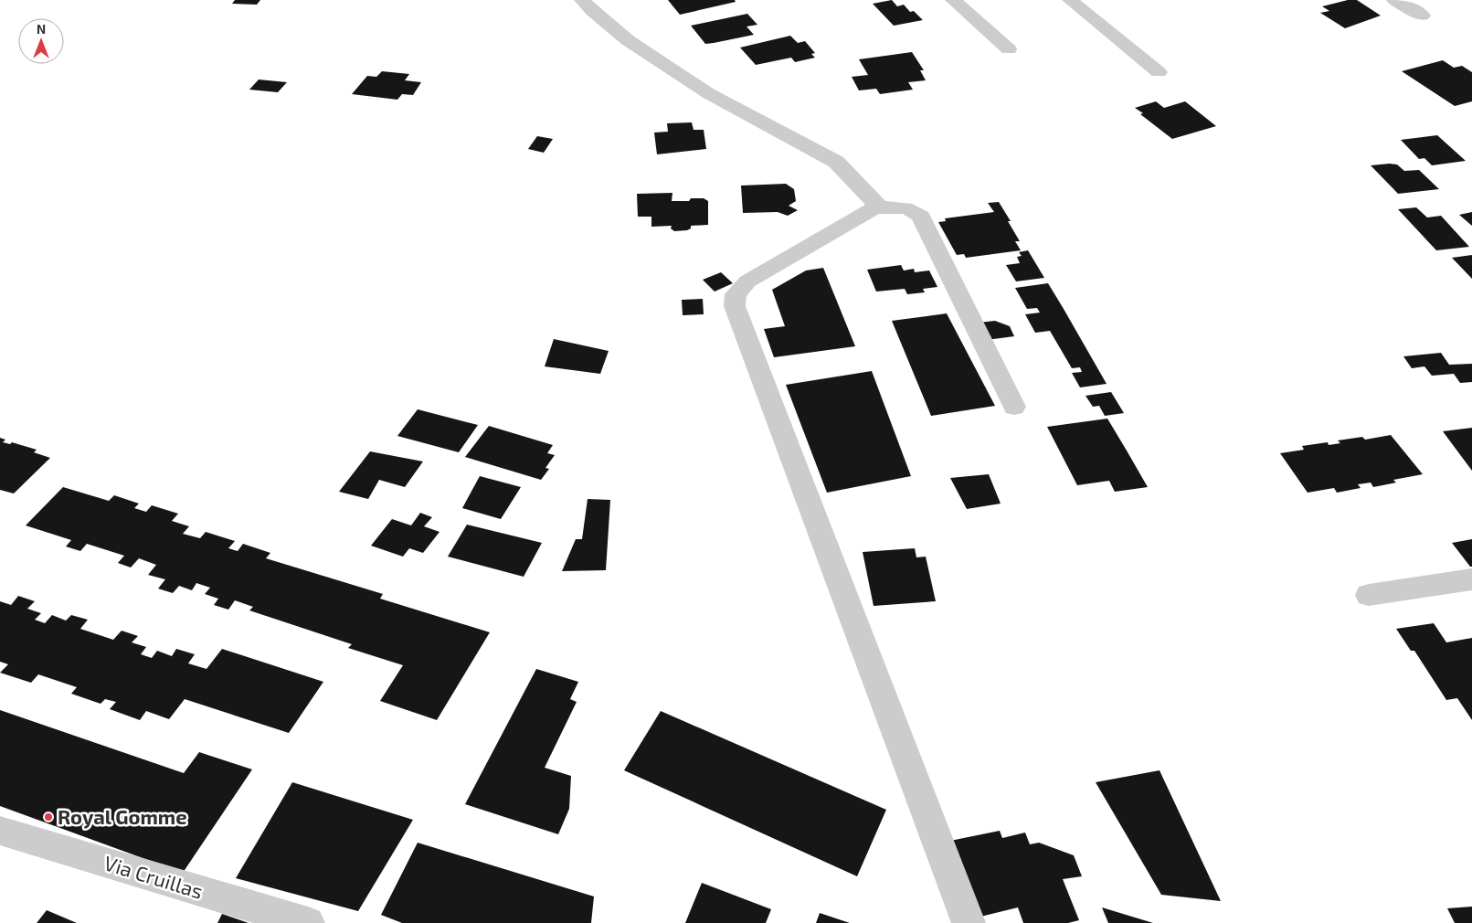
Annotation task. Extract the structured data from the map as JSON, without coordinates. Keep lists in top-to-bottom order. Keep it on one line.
{"streets":{"street":["Via Cruillas"]},"places":["Royal Gomme"],"north":"top"}
